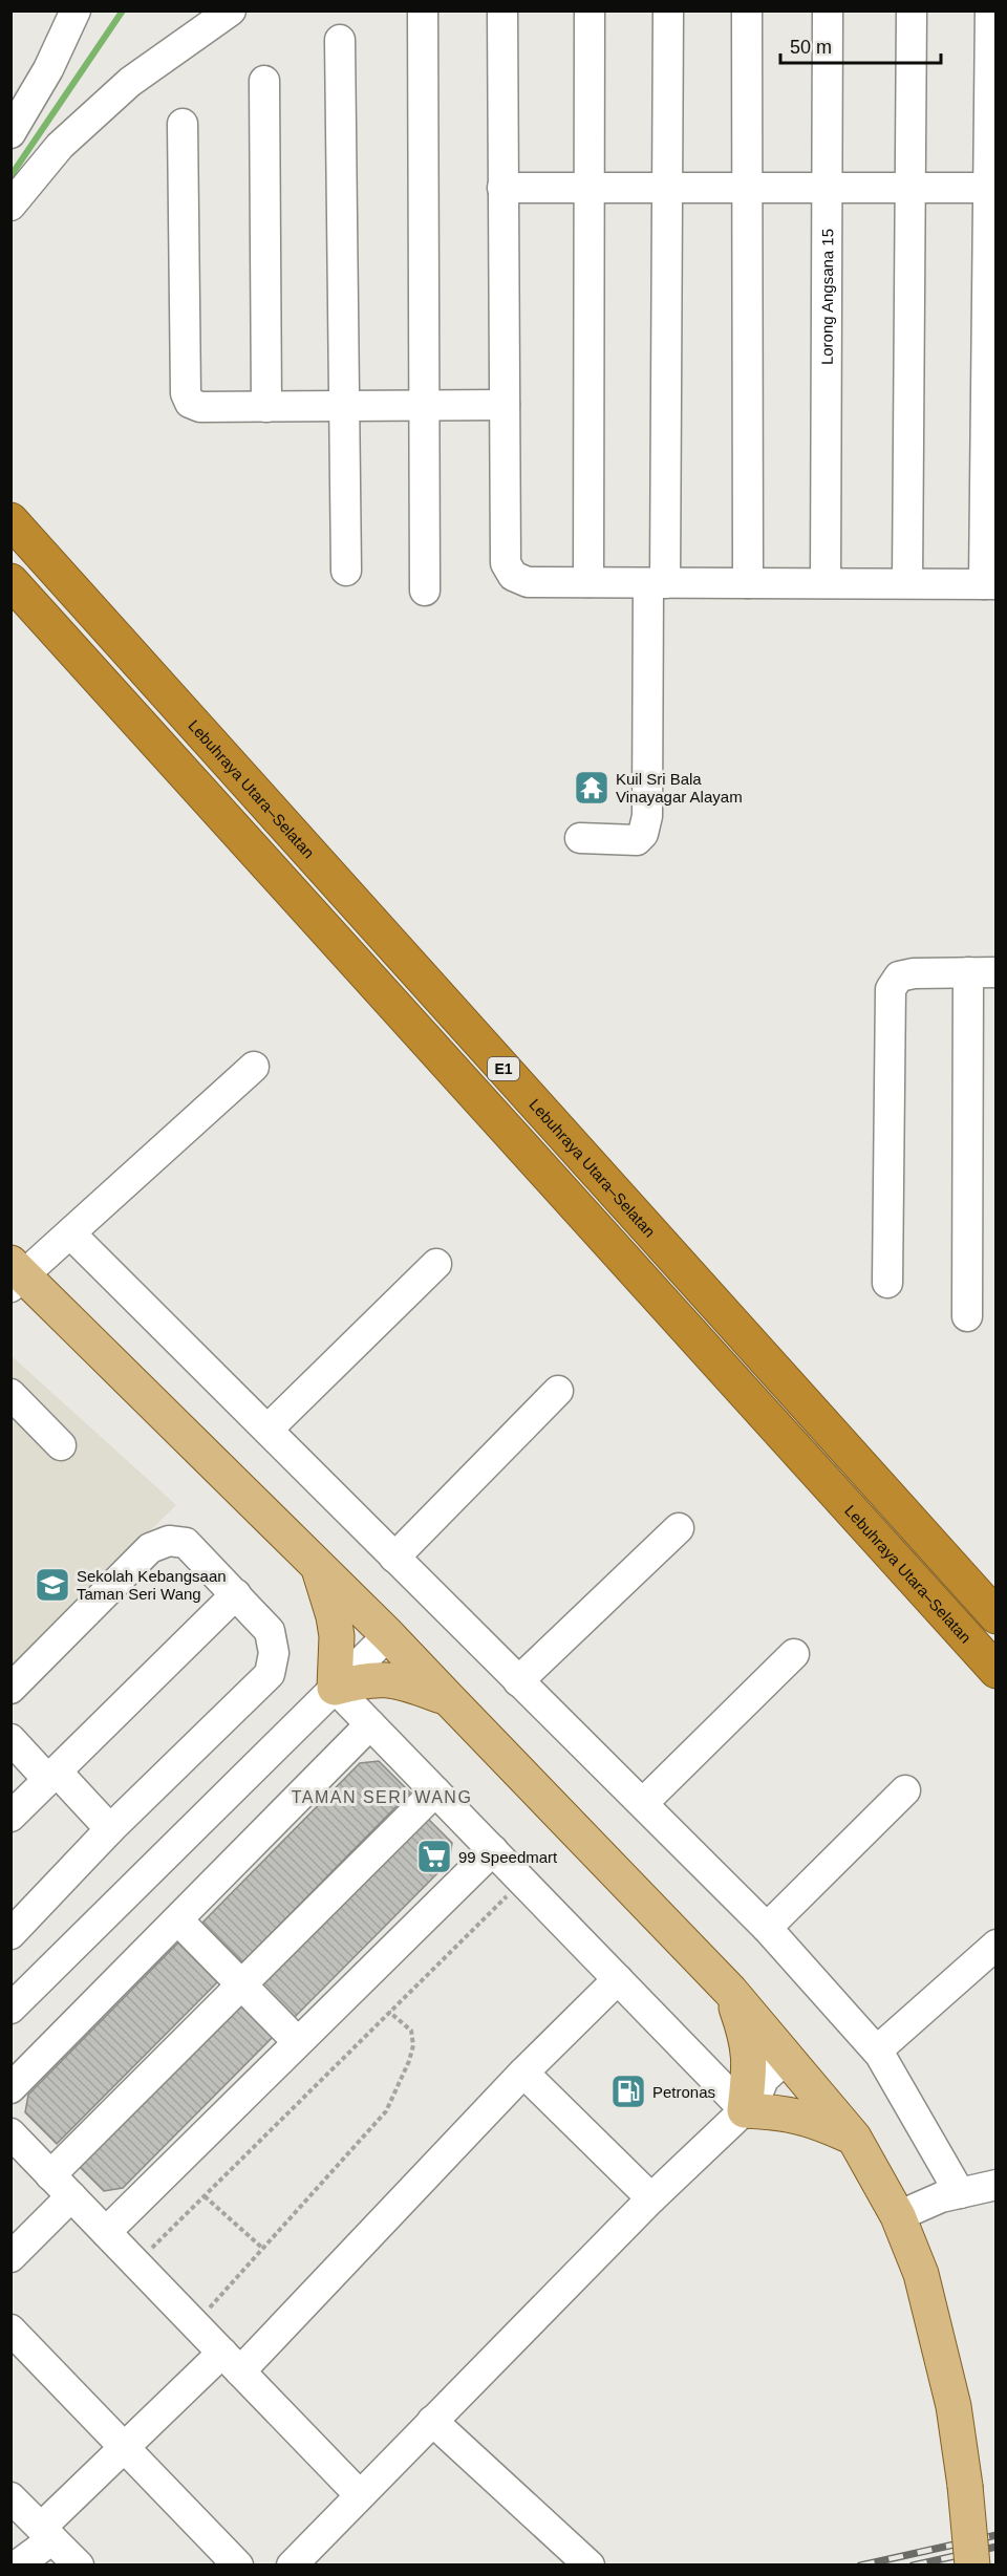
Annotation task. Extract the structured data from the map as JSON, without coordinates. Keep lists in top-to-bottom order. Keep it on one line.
{"streets":{"highway":["Lebuhraya Utara–Selatan","E1"],"street":["Lorong Angsana 15"]},"districts":["TAMAN SERI WANG"],"places":{"temple":["Kuil Sri Bala Vinayagar Alayam"],"school or university":["Sekolah Kebangsaan Taman Seri Wang"],"supermarket":["99 Speedmart"],"fuel station":["Petronas"]},"scale_bar":"50 m"}
